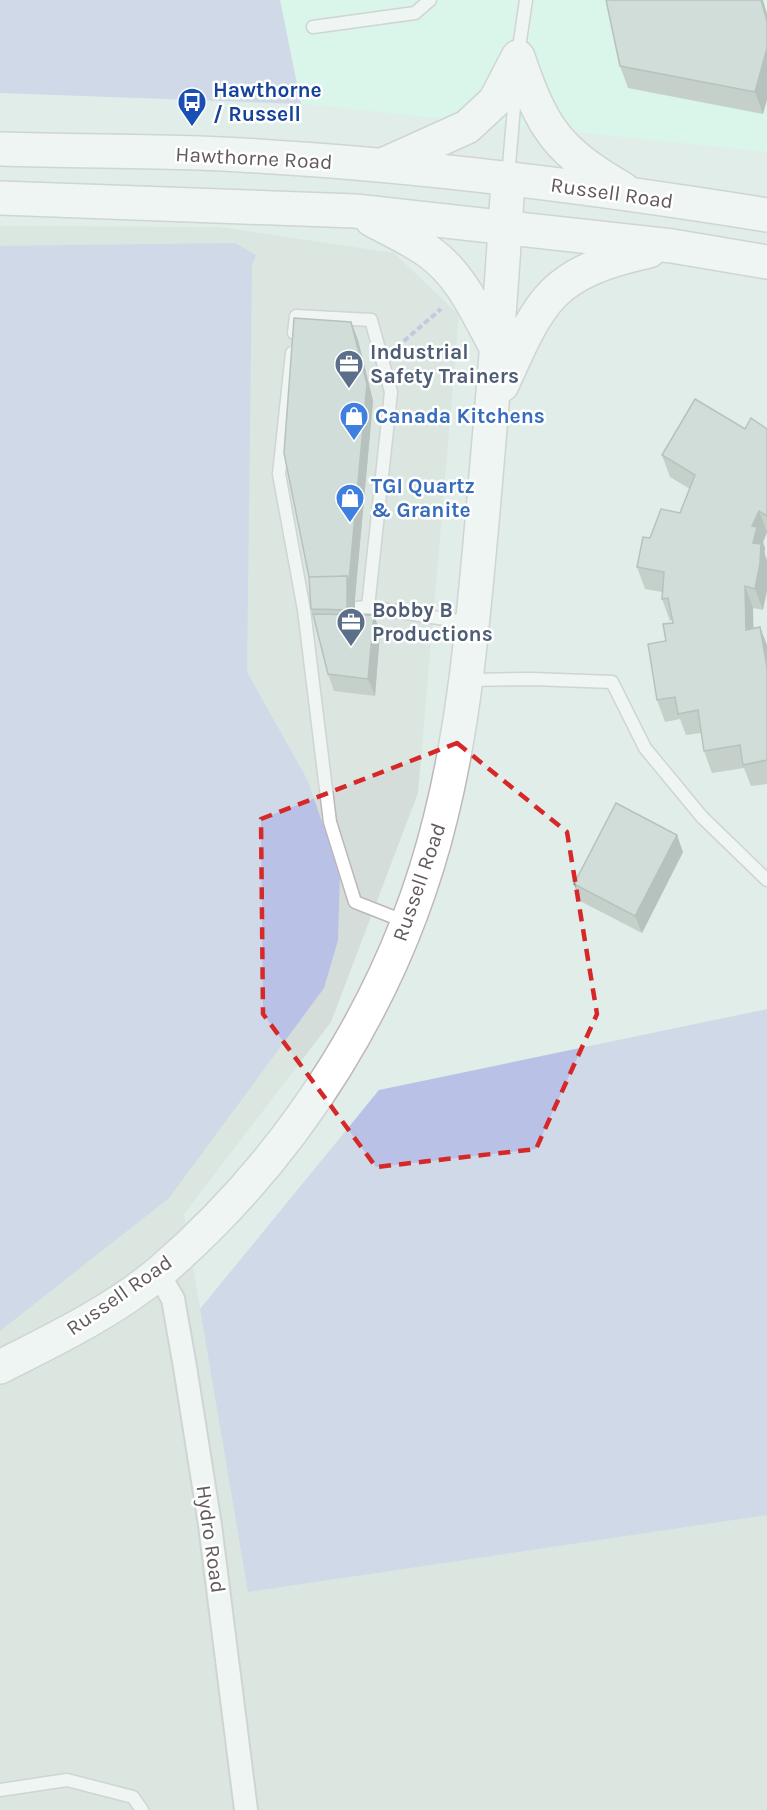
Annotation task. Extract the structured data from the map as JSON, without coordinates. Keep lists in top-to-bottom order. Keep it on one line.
{"streets":{"main road":["Hawthorne Road","Russell Road"],"street":["Hydro Road"]},"crossings":[["Hawthorne Road","Russell Road"],["Russell Road","Hydro Road"]],"places":{"bus stop":["Hawthorne / Russell"],"office":["Industrial Safety Trainers","Bobby B Productions"],"shop":["Canada Kitchens","TGI Quartz & Granite"]}}
